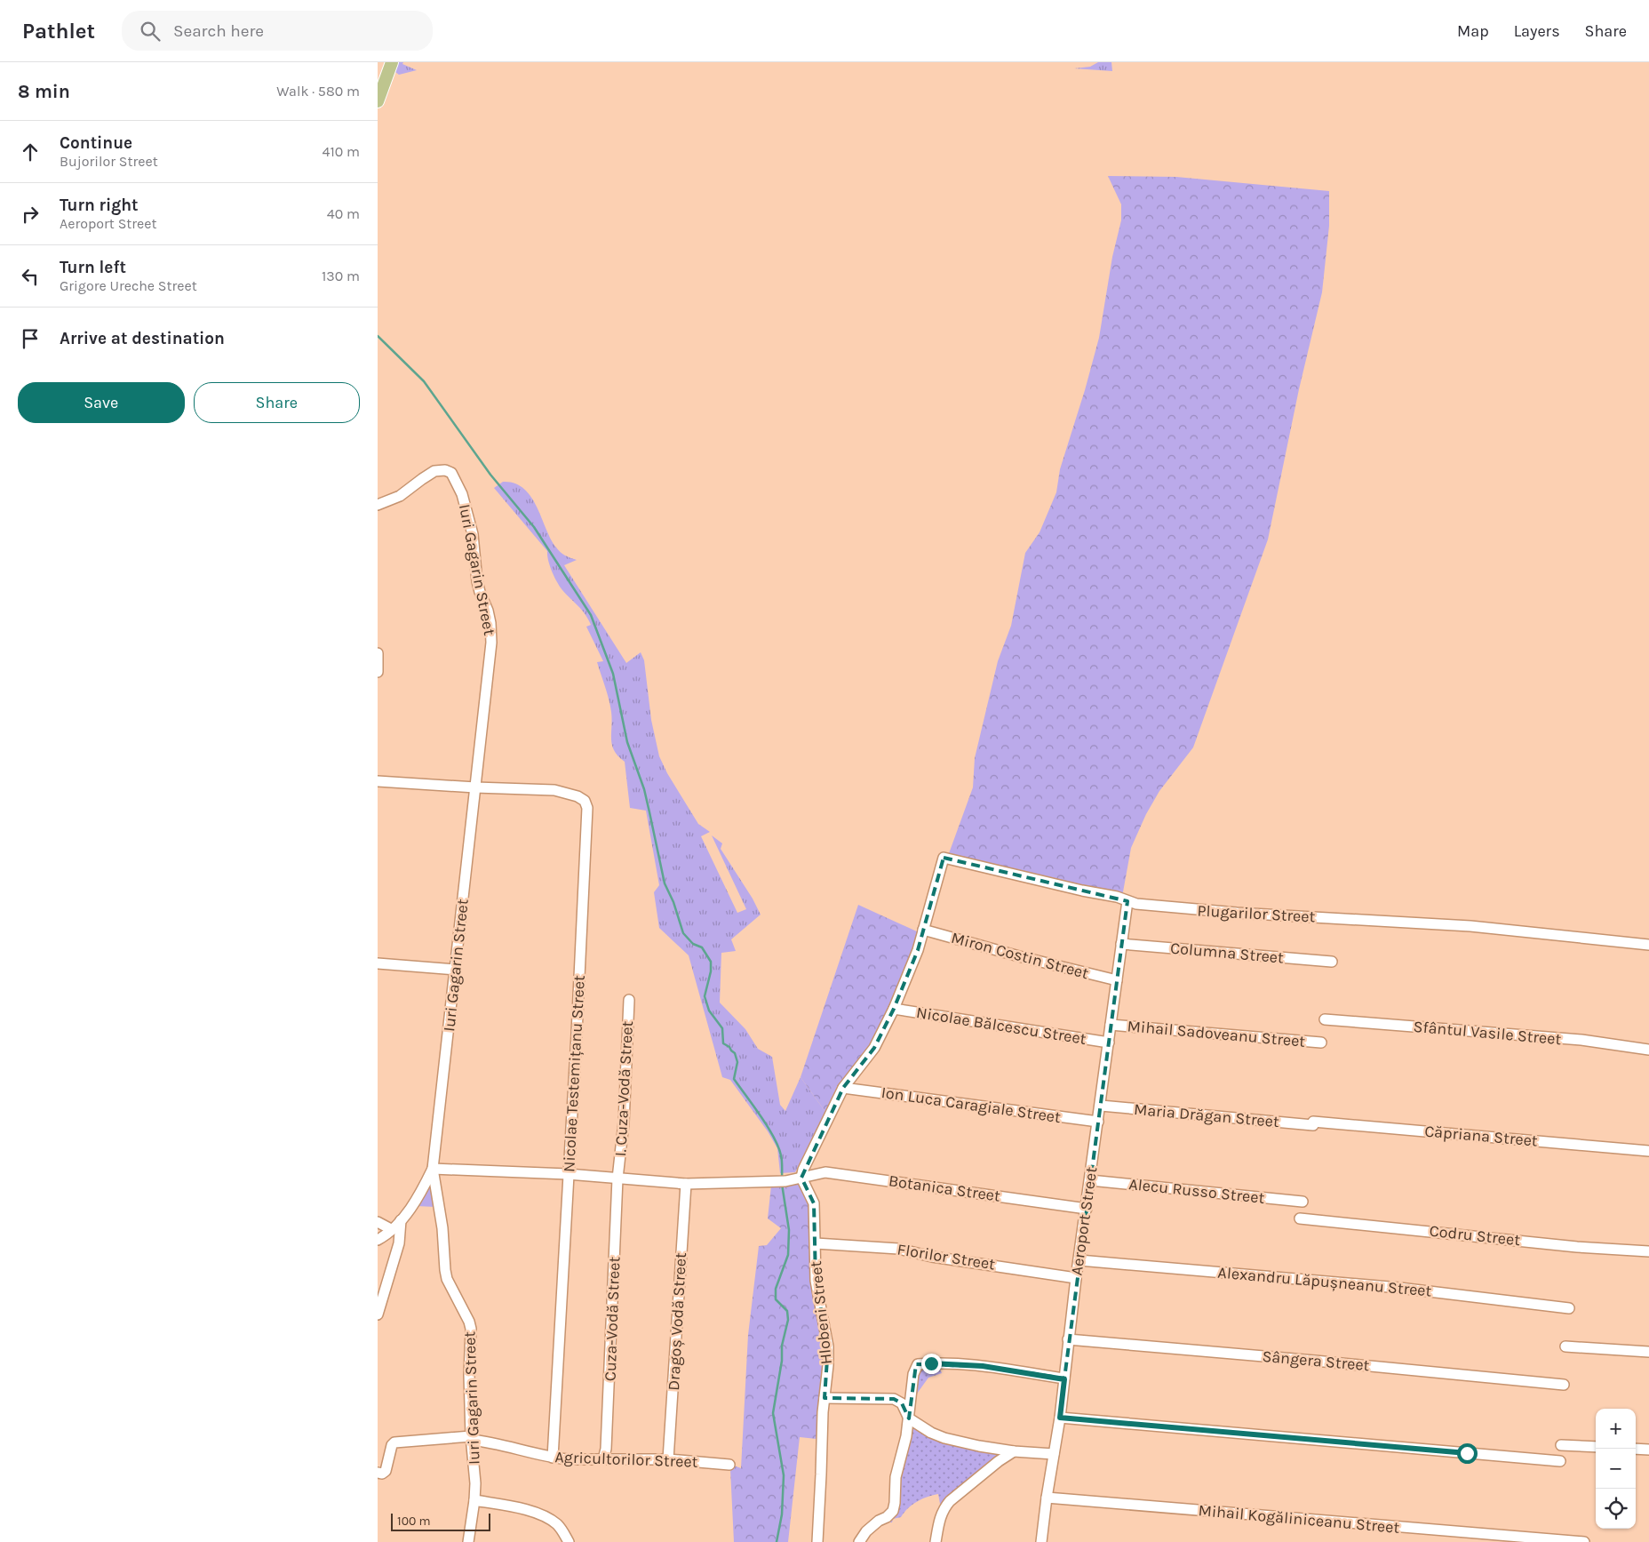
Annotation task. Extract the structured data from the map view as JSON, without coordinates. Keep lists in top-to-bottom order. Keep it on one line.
{"streets":{"street":["Iuri Gagarin Street","Plugarilor Street","Columna Street","Miron Costin Street","Nicolae Bălcescu Street","Sfântul Vasile Street","Mihail Sadoveanu Street","Nicolae Testemițanu Street","I. Cuza-Vodă Street","Ion Luca Caragiale Street","Maria Drăgan Street","Căpriana Street","Botanica Street","Alecu Russo Street","Aeroport Street","Codru Street","Florilor Street","Alexandru Lăpușneanu Street","Hlobeni Street","Cuza-Vodă Street","Dragoș Vodă Street","Sângera Street","Agricultorilor Street","Mihail Kogăliniceanu Street"]},"crossings":[["Iuri Gagarin Street","Nicolae Testemițanu Street"],["Iuri Gagarin Street","Botanica Street"],["Iuri Gagarin Street","Agricultorilor Street"],["Plugarilor Street","Miron Costin Street"],["Plugarilor Street","Aeroport Street"],["Columna Street","Aeroport Street"],["Miron Costin Street","Aeroport Street"],["Nicolae Bălcescu Street","Aeroport Street"],["Mihail Sadoveanu Street","Aeroport Street"],["Nicolae Testemițanu Street","Botanica Street"],["Nicolae Testemițanu Street","Agricultorilor Street"],["I. Cuza-Vodă Street","Botanica Street"],["I. Cuza-Vodă Street","Cuza-Vodă Street"],["Ion Luca Caragiale Street","Aeroport Street"],["Maria Drăgan Street","Căpriana Street"],["Maria Drăgan Street","Aeroport Street"],["Botanica Street","Aeroport Street"],["Botanica Street","Hlobeni Street"],["Botanica Street","Cuza-Vodă Street"],["Botanica Street","Dragoș Vodă Street"],["Alecu Russo Street","Aeroport Street"],["Aeroport Street","Florilor Street"],["Aeroport Street","Alexandru Lăpușneanu Street"],["Aeroport Street","Sângera Street"],["Aeroport Street","Mihail Kogăliniceanu Street"],["Florilor Street","Hlobeni Street"],["Cuza-Vodă Street","Agricultorilor Street"],["Dragoș Vodă Street","Agricultorilor Street"]],"scale_bar":"100 m","page":{"header":"Pathlet","search":"Search here","nav":["Map","Layers","Share"],"heading":["8 min","Walk · 580 m"],"list":[["Continue","Bujorilor Street","410 m"],["Turn right","Aeroport Street","40 m"],["Turn left","Grigore Ureche Street","130 m"],"Arrive at destination"],"buttons":["Save","Share"],"map_buttons":["+","−"],"scale":"100 m"}}
